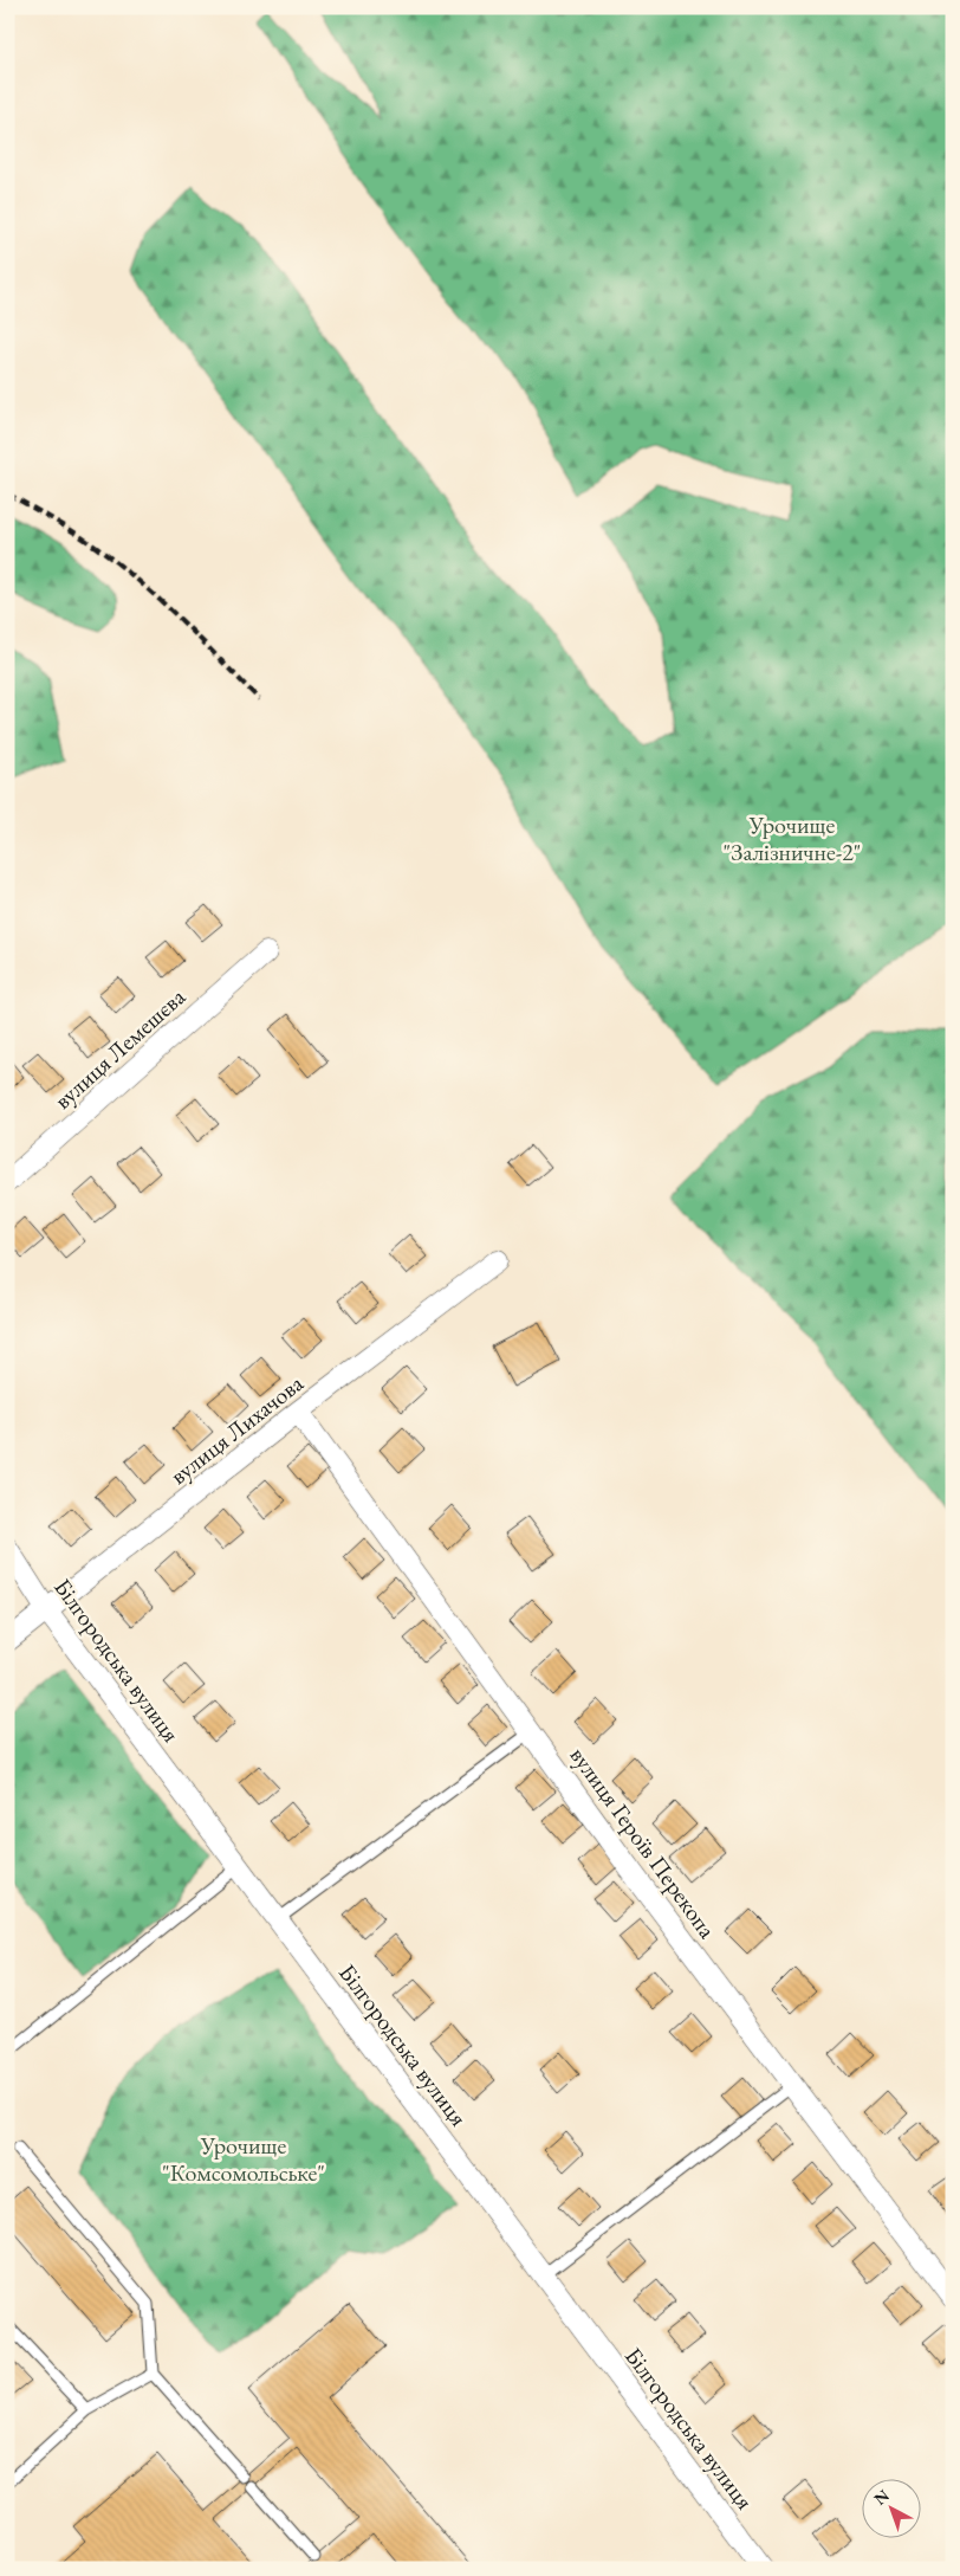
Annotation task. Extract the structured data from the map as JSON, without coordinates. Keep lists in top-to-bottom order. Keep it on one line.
{"streets":{"street":["вулиця Лемешєва","вулиця Лихачова","Білгородська вулиця","вулиця Героїв Перекопа"]},"crossings":[["вулиця Лихачова","Білгородська вулиця"],["вулиця Лихачова","вулиця Героїв Перекопа"]],"parks":["Урочище \"Залізничне-2\"","Урочище \"Комсомольське\""],"north":"top left"}
